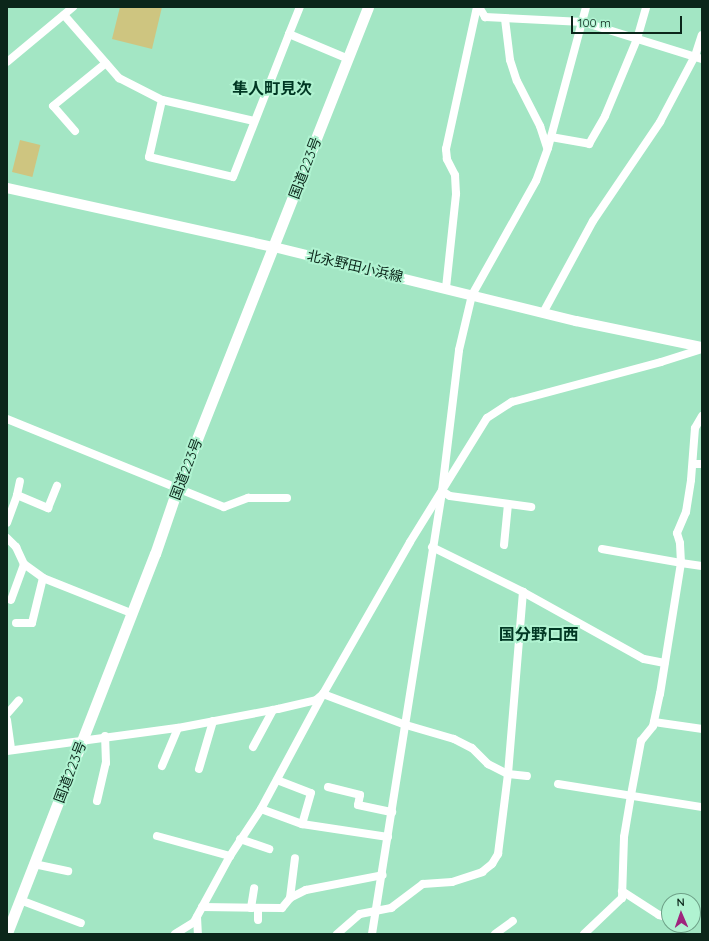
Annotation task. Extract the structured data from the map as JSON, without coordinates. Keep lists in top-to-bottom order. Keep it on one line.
{"streets":{"highway":["国道223号"],"main road":["北永野田小浜線"]},"crossings":[["国道223号","北永野田小浜線"]],"districts":["隼人町見次","国分野口西"],"scale_bar":"100 m","north":"top"}
